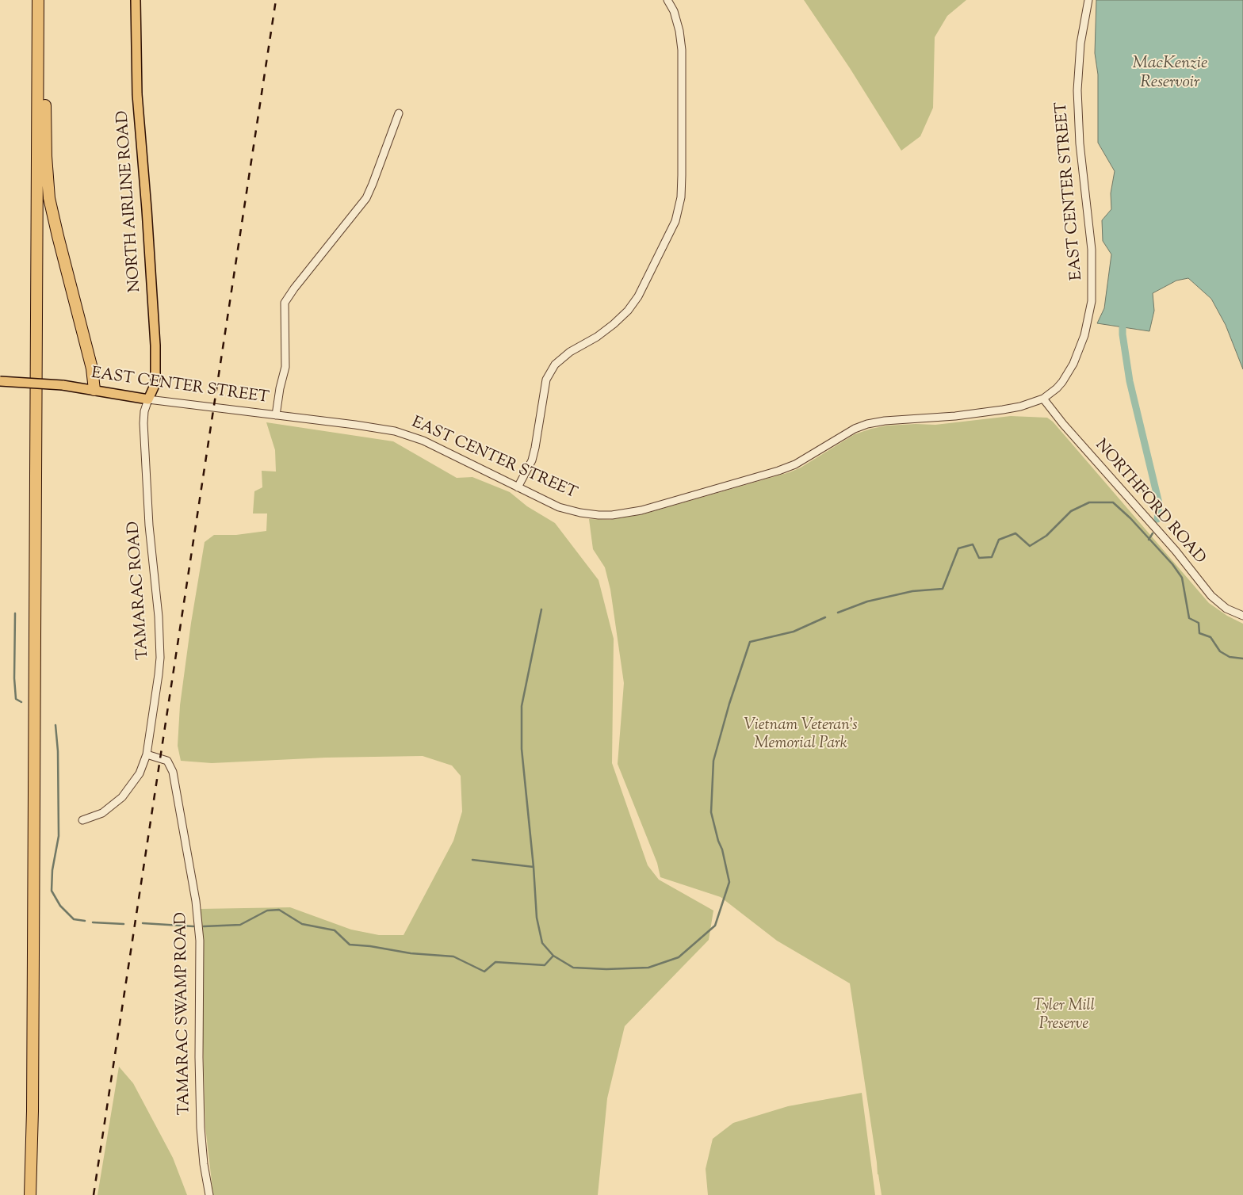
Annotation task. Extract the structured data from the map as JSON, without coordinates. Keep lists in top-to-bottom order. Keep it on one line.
{"streets":{"main road":["EAST CENTER STREET","NORTH AIRLINE ROAD"],"street":["NORTHFORD ROAD","TAMARAC ROAD","TAMARAC SWAMP ROAD"]},"crossings":[["EAST CENTER STREET","NORTH AIRLINE ROAD"],["EAST CENTER STREET","NORTHFORD ROAD"],["EAST CENTER STREET","TAMARAC ROAD"],["NORTH AIRLINE ROAD","TAMARAC ROAD"],["TAMARAC ROAD","TAMARAC SWAMP ROAD"]],"water":["MacKenzie Reservoir"],"parks":["Vietnam Veteran's Memorial Park","Tyler Mill Preserve"]}
